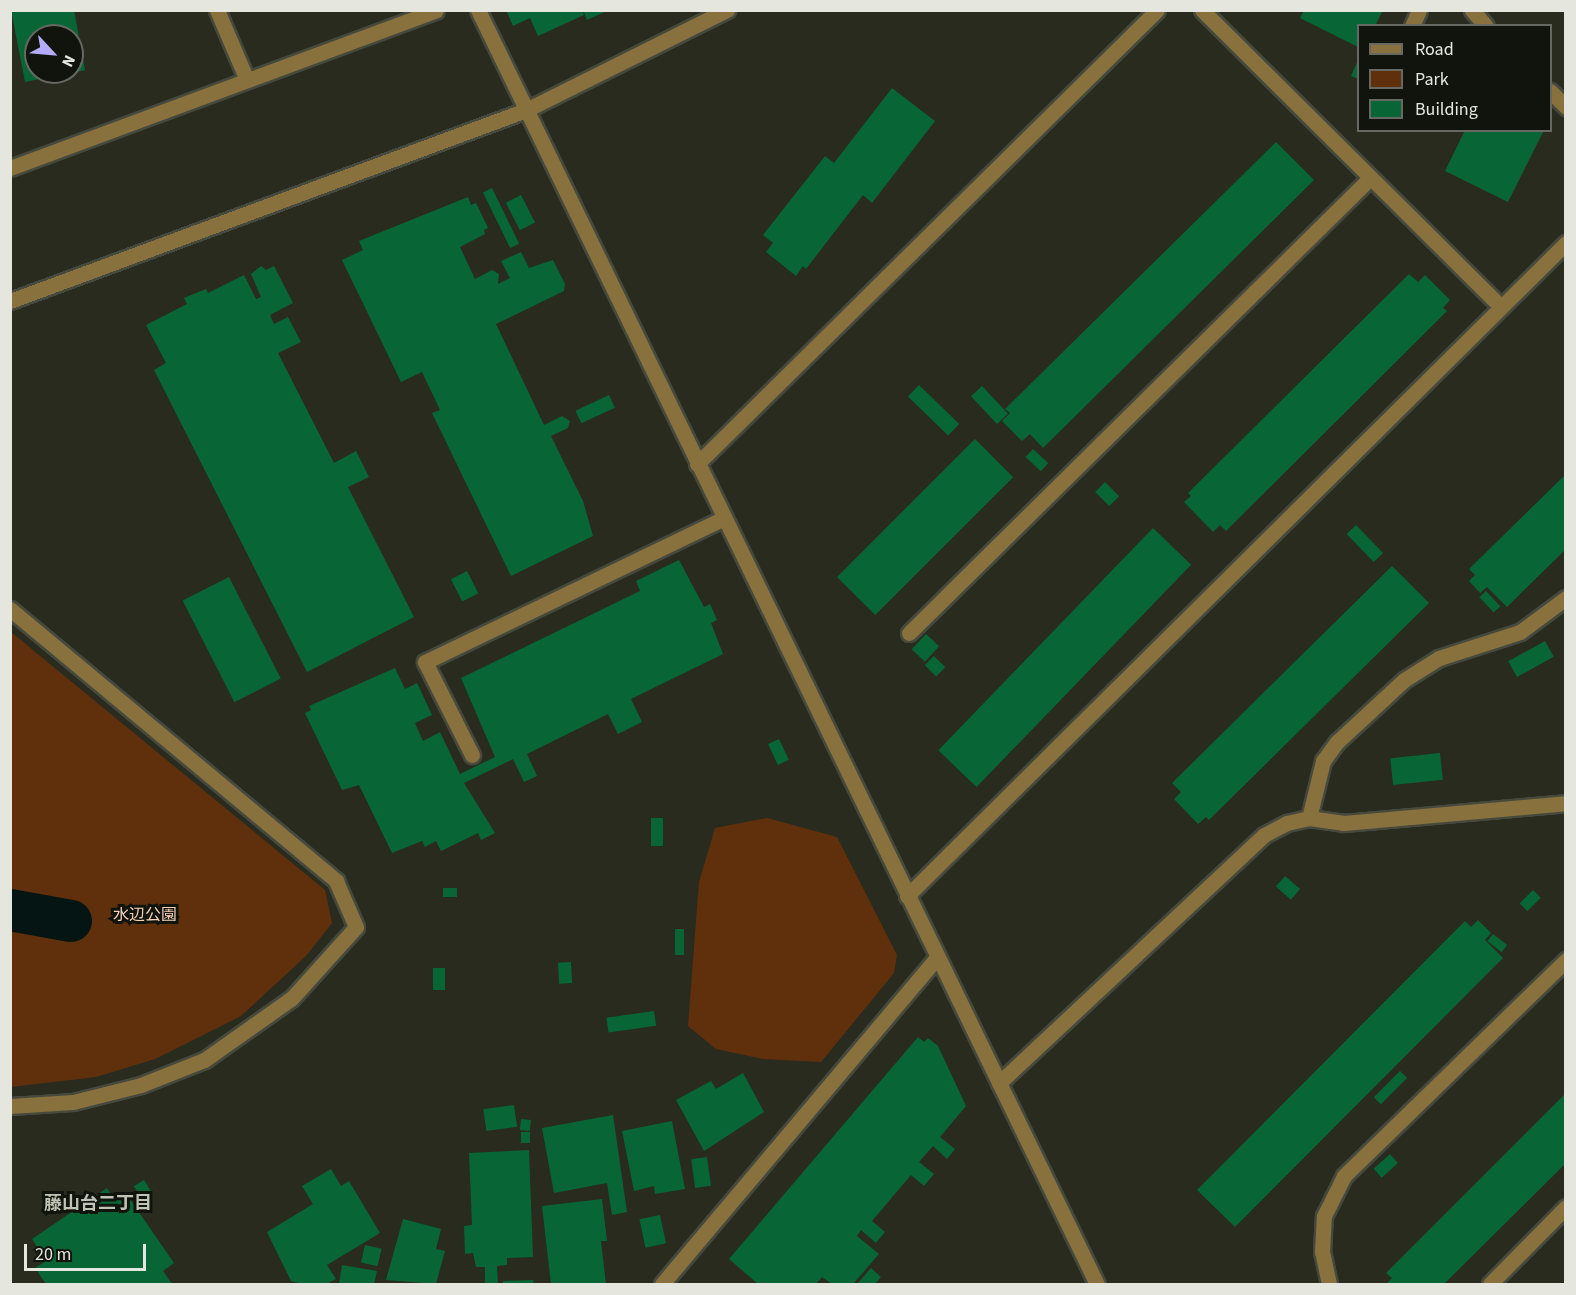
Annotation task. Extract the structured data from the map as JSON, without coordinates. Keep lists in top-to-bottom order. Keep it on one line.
{"districts":["藤山台二丁目"],"parks":["水辺公園"],"legend":["Road","Park","Building"],"scale_bar":"20 m","north":"bottom right"}
